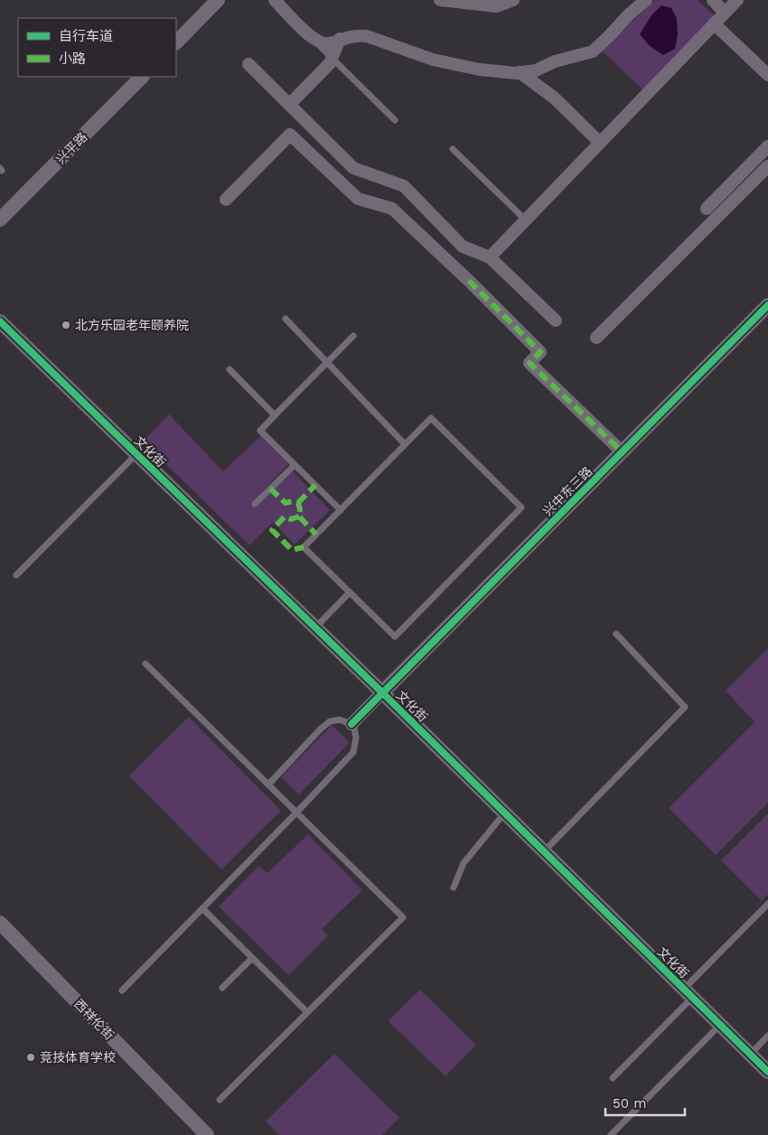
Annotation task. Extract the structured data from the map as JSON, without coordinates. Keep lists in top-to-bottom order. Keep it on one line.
{"streets":{"street":["兴平路","文化街","兴中东三路","西祥伦街"]},"crossings":[["文化街","兴中东三路"]],"places":["北方乐园老年颐养院","竞技体育学校"],"legend":["自行车道","小路"],"scale_bar":"50 m"}
